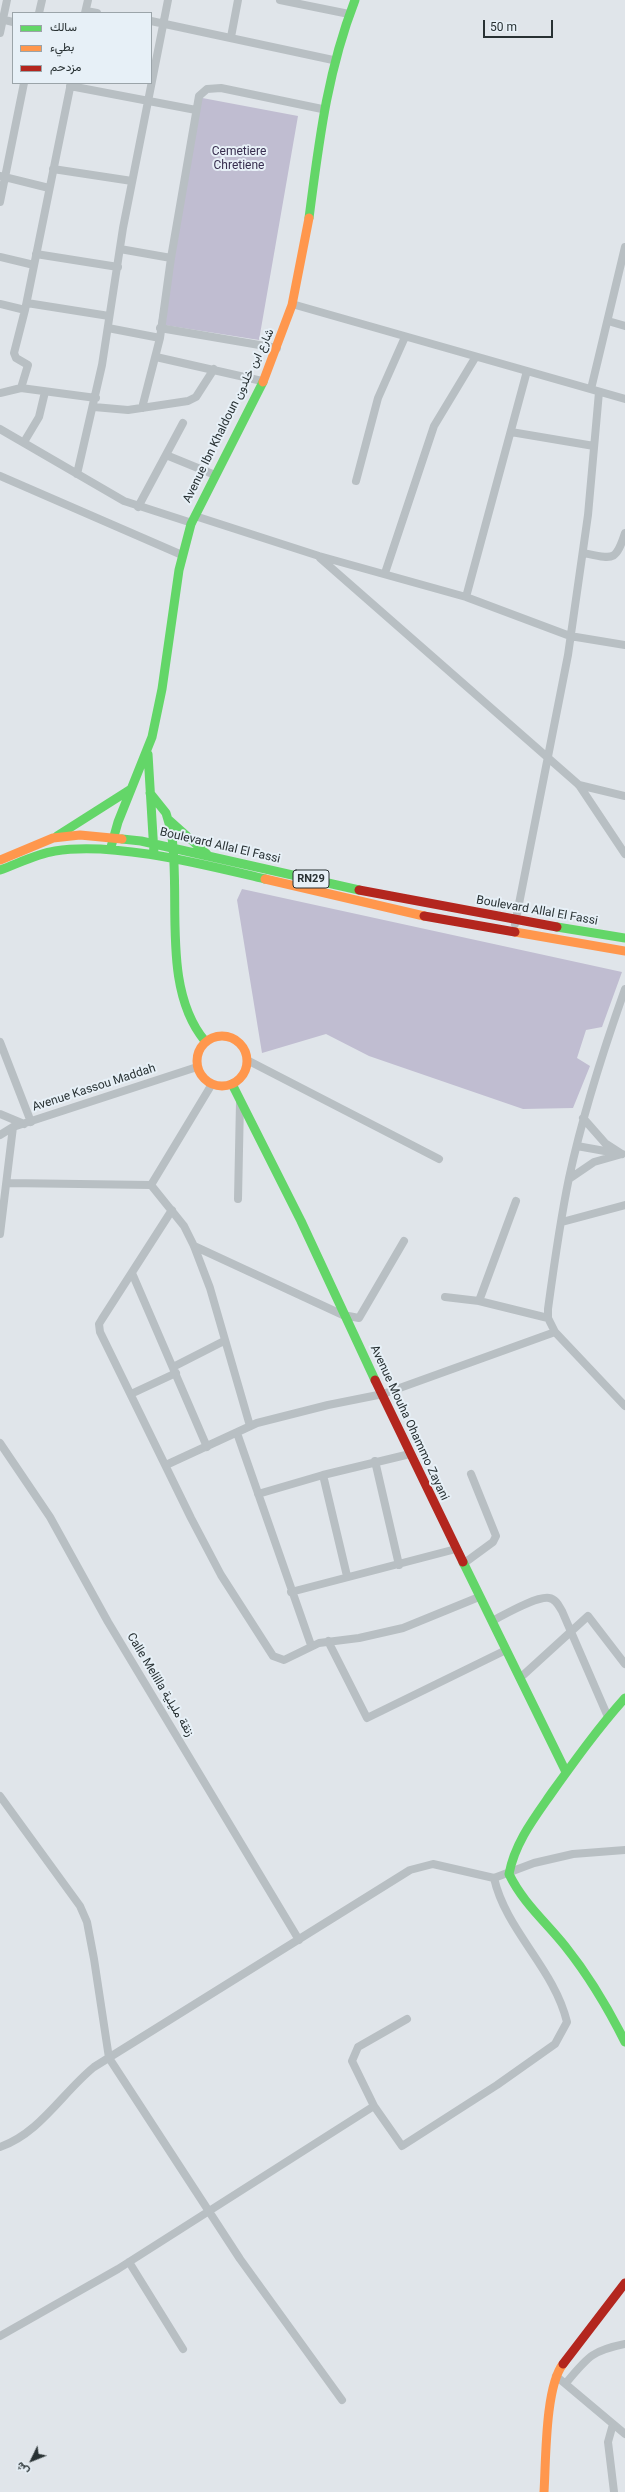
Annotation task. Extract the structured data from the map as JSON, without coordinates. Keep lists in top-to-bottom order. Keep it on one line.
{"streets":{"street":["Avenue Ibn Khaldoun شارع ابن خلدون","Boulevard Allal El Fassi","RN29","Avenue Kassou Maddah","Avenue Mouha Ohammo Zayani","Calle Melilla زنقة مليلية"]},"crossings":[["Avenue Kassou Maddah","Avenue Mouha Ohammo Zayani"]],"parks":["Cemetiere Chretiene"],"legend":["سالك","بطيء","مزدحم"],"scale_bar":"50 m","north":"bottom left"}
